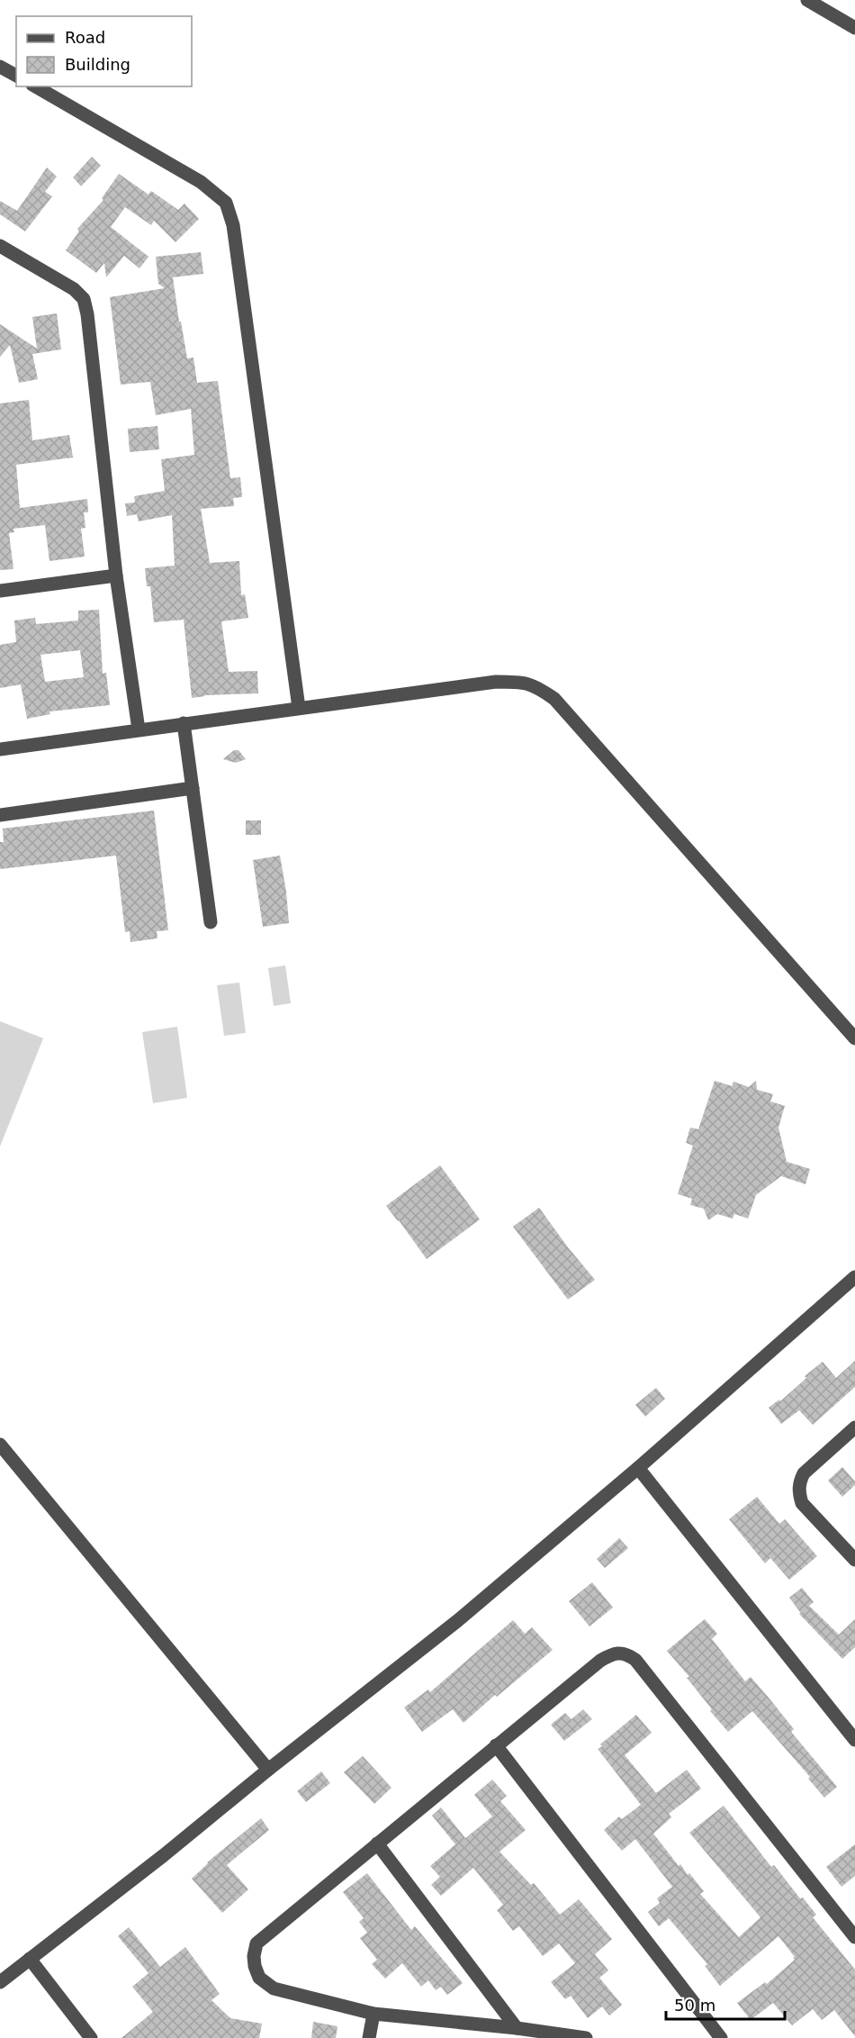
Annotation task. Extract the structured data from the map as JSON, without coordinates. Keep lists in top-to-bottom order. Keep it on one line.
{"legend":["Road","Building"],"scale_bar":"50 m"}
